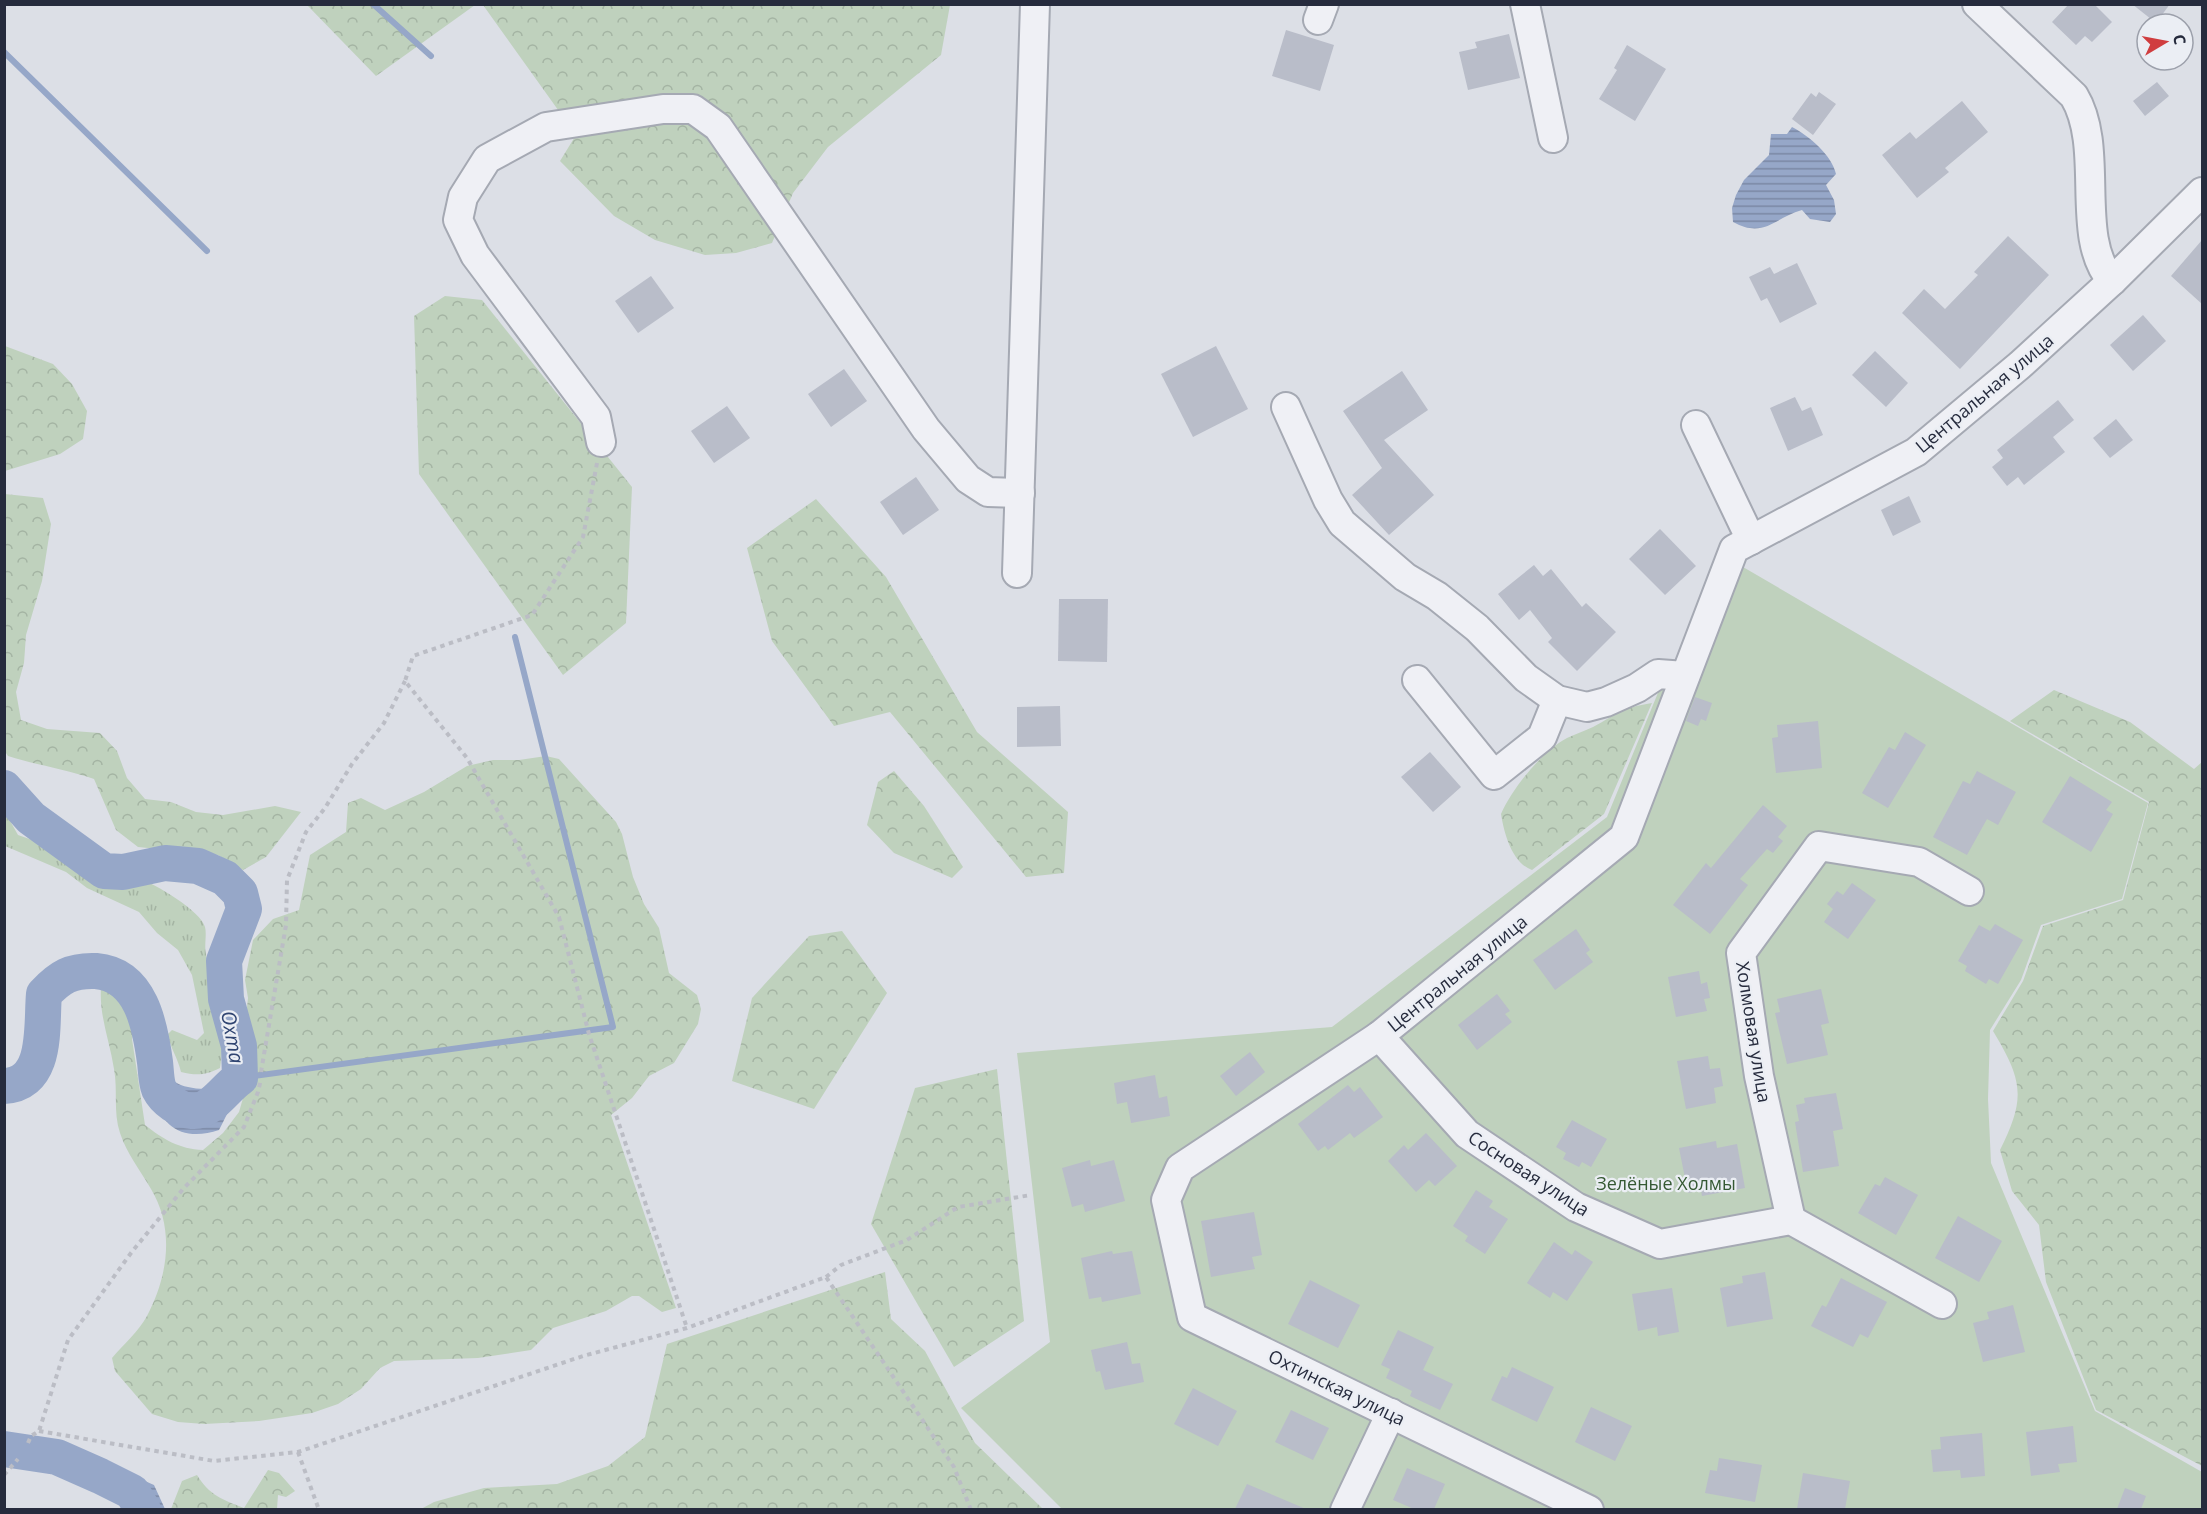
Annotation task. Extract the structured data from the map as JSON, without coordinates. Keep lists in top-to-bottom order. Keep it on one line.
{"streets":{"street":["Центральная улица","Холмовая улица","Сосновая улица","Охтинская улица"]},"crossings":[["Центральная улица","Сосновая улица"],["Центральная улица","Охтинская улица"],["Холмовая улица","Сосновая улица"]],"water":["Охта"],"parks":["Зелёные Холмы"],"north":"right"}
